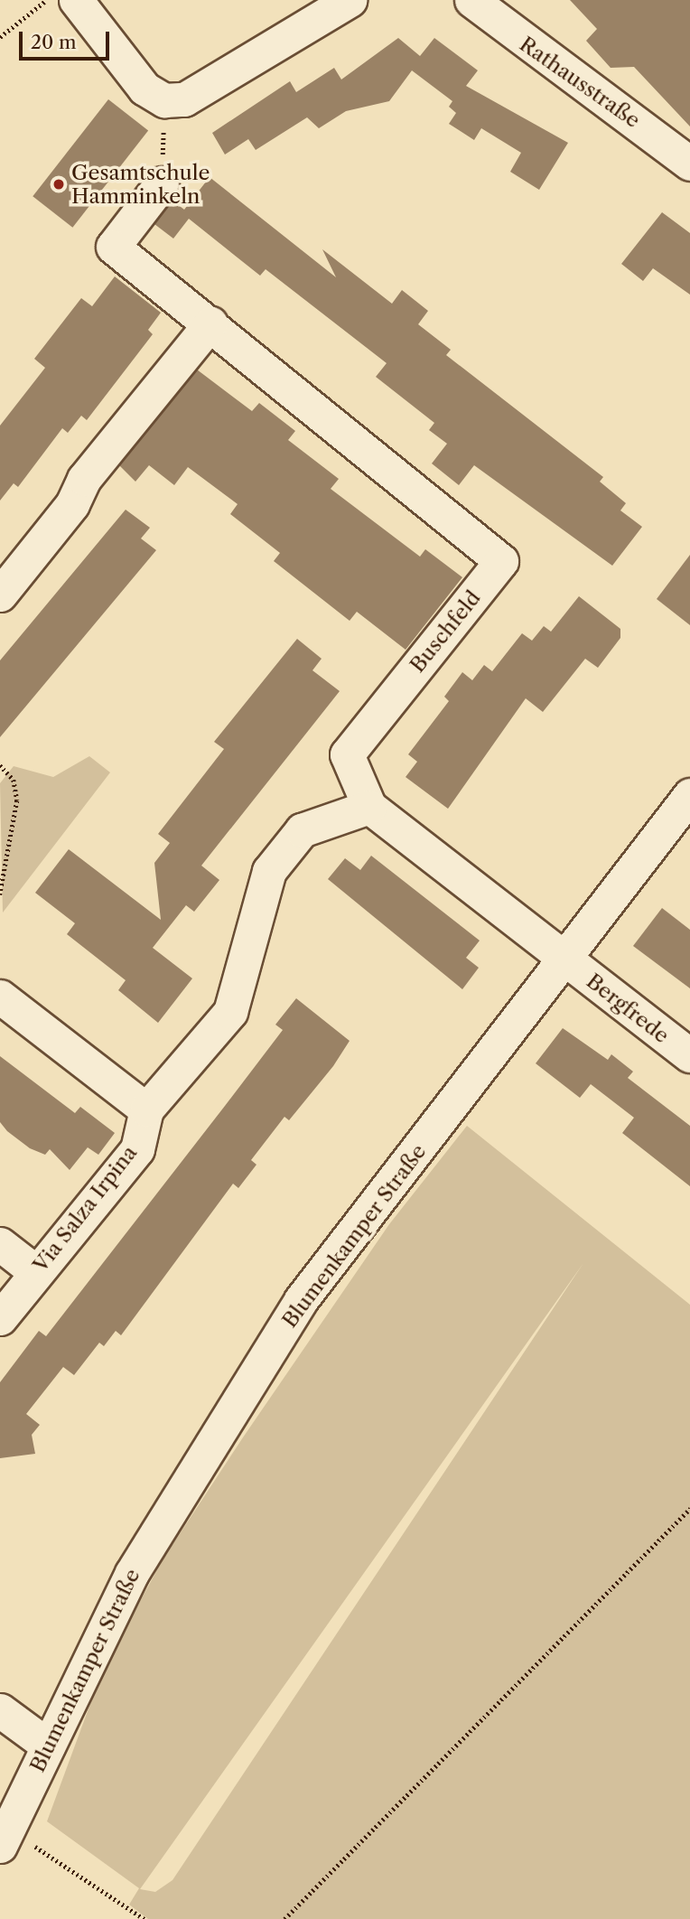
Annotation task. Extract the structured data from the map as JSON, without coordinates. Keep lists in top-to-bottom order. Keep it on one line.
{"streets":{"street":["Rathausstraße","Buschfeld","Bergfrede","Via Salza Irpina","Blumenkamper Straße"]},"crossings":[["Buschfeld","Bergfrede"],["Buschfeld","Via Salza Irpina"],["Buschfeld","Blumenkamper Straße"],["Bergfrede","Blumenkamper Straße"]],"places":["Gesamtschule Hamminkeln"],"scale_bar":"20 m"}
